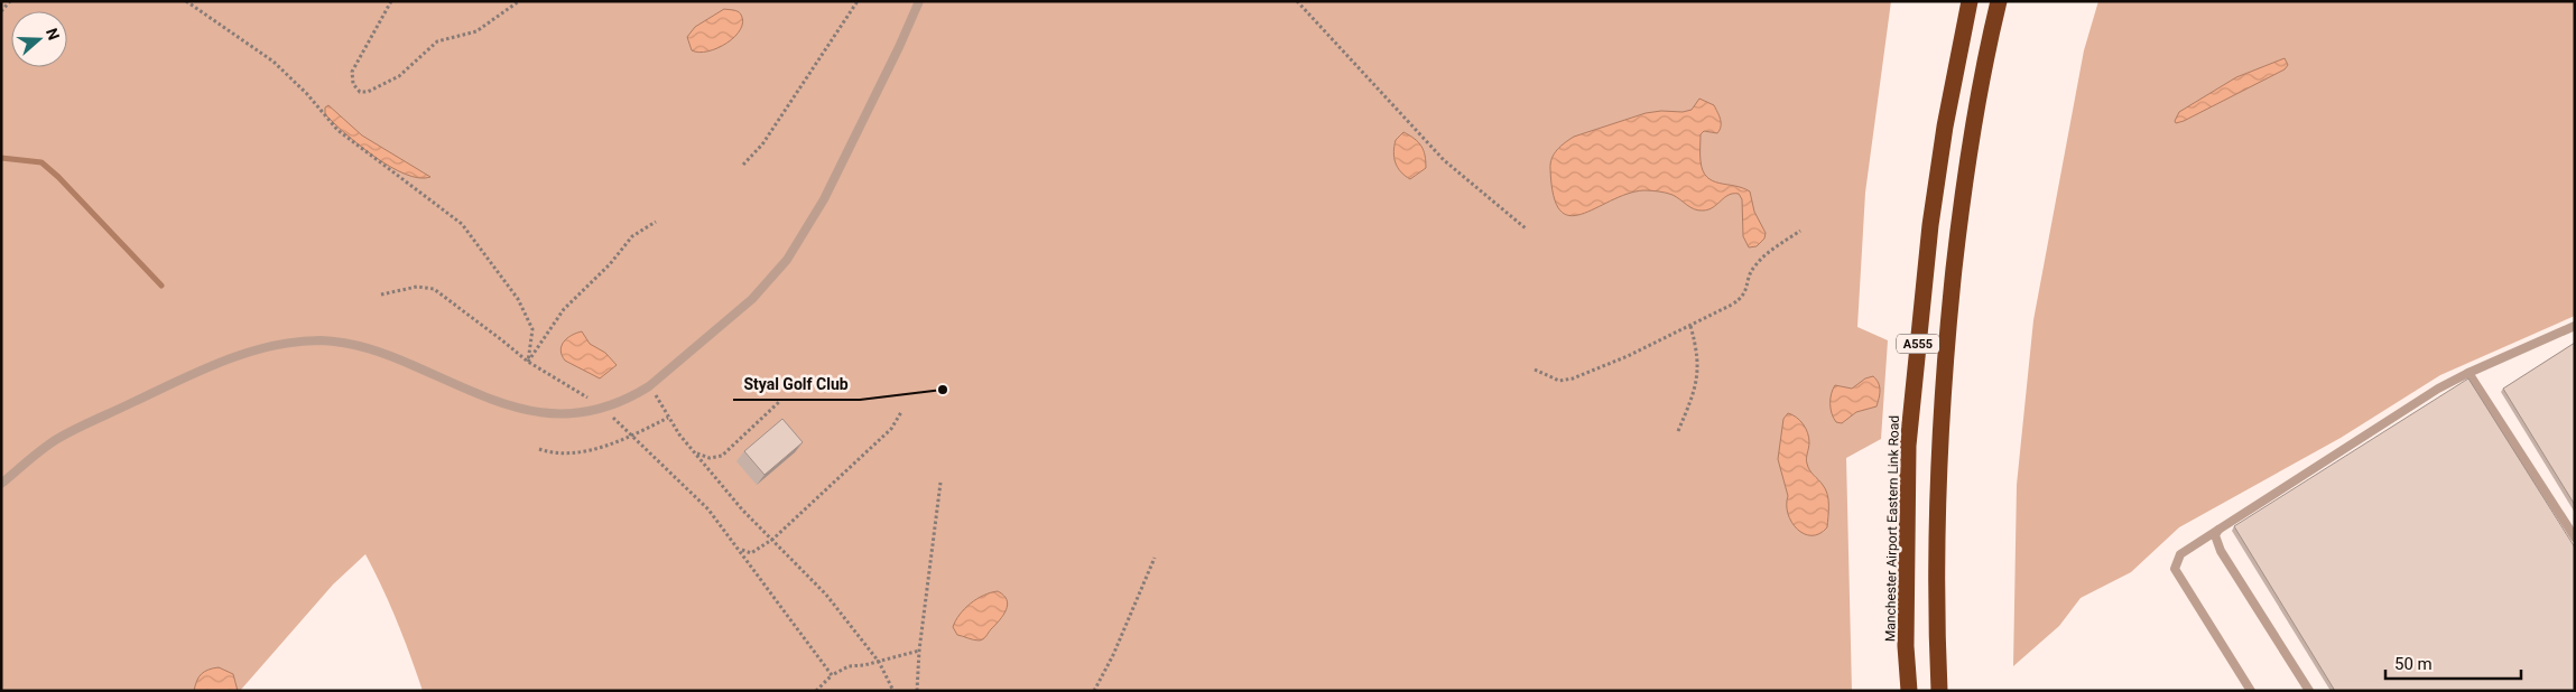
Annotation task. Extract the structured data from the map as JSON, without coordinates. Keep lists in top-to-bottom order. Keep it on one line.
{"streets":{"highway":["A555","Manchester Airport Eastern Link Road"]},"places":["Styal Golf Club"],"scale_bar":"50 m","north":"right"}
